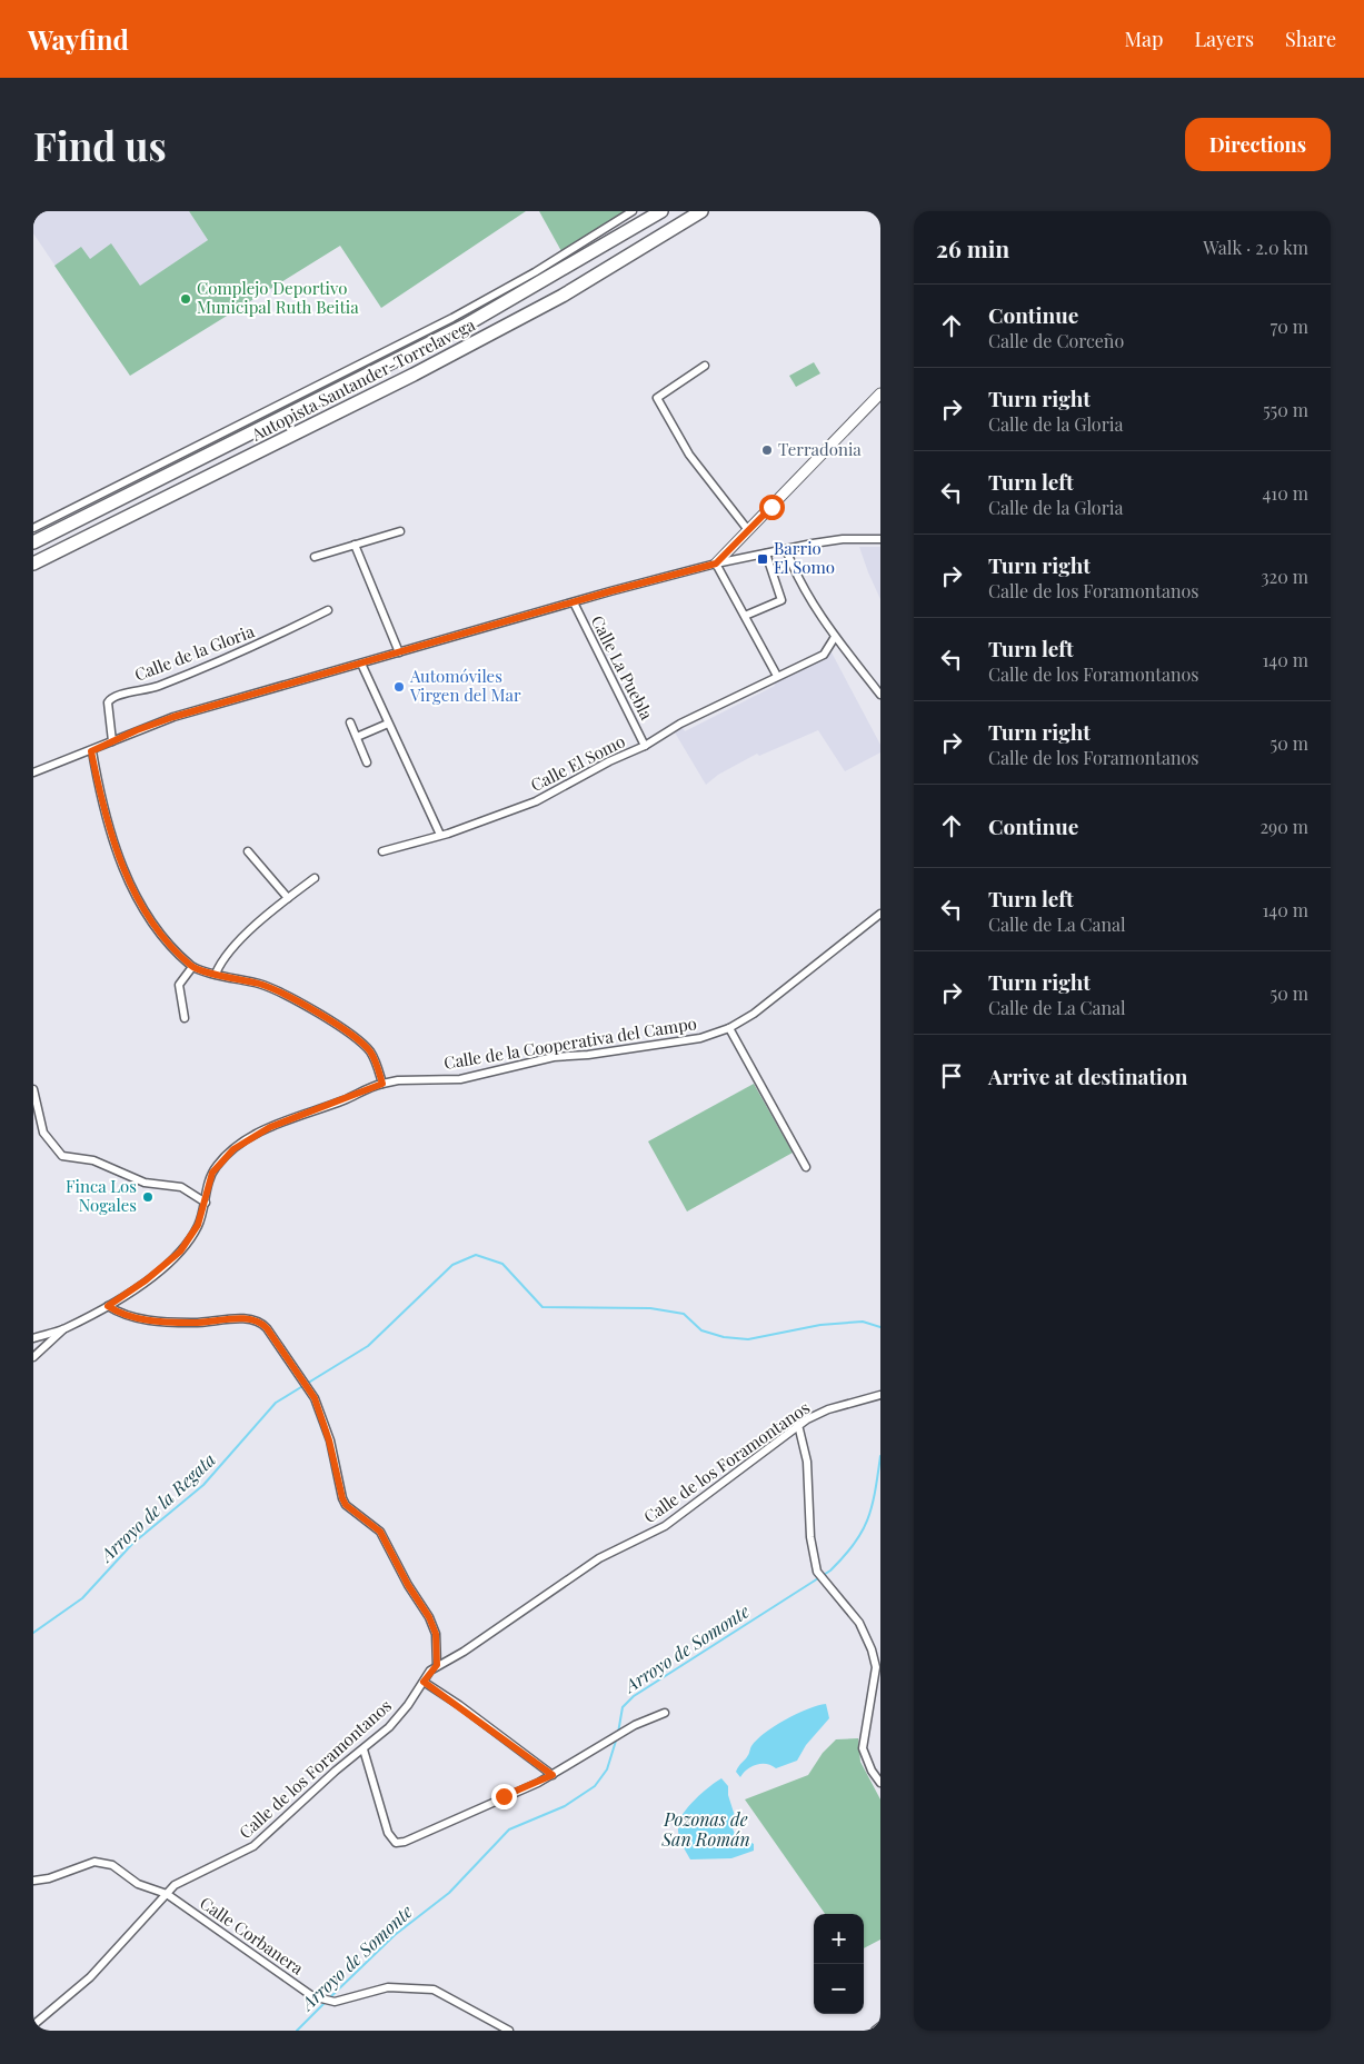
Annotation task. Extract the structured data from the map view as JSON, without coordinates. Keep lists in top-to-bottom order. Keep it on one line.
{"streets":{"highway":["Autopista Santander-Torrelavega"],"street":["Calle de la Gloria","Calle La Puebla","Calle El Somo","Calle de la Cooperativa del Campo","Calle de los Foramontanos","Calle Corbanera"]},"crossings":[["Calle La Puebla","Calle El Somo"],["Calle de los Foramontanos","Calle Corbanera"]],"water":["Arroyo de la Regata","Arroyo de Somonte","Pozonas de San Román"],"places":{"other":["Complejo Deportivo Municipal Ruth Beitia","Terradonia","Automóviles Virgen del Mar","Finca Los Nogales"],"transit":["Barrio El Somo"]},"page":{"header":"Wayfind","nav":["Map","Layers","Share"],"buttons":"Directions","title":"Find us","heading":["26 min","Walk · 2.0 km"],"list":[["Continue","Calle de Corceño","70 m"],["Turn right","Calle de la Gloria","550 m"],["Turn left","Calle de la Gloria","410 m"],["Turn right","Calle de los Foramontanos","320 m"],["Turn left","Calle de los Foramontanos","140 m"],["Turn right","Calle de los Foramontanos","50 m"],["Continue","290 m"],["Turn left","Calle de La Canal","140 m"],["Turn right","Calle de La Canal","50 m"],"Arrive at destination"],"map_buttons":["+","−"]}}
